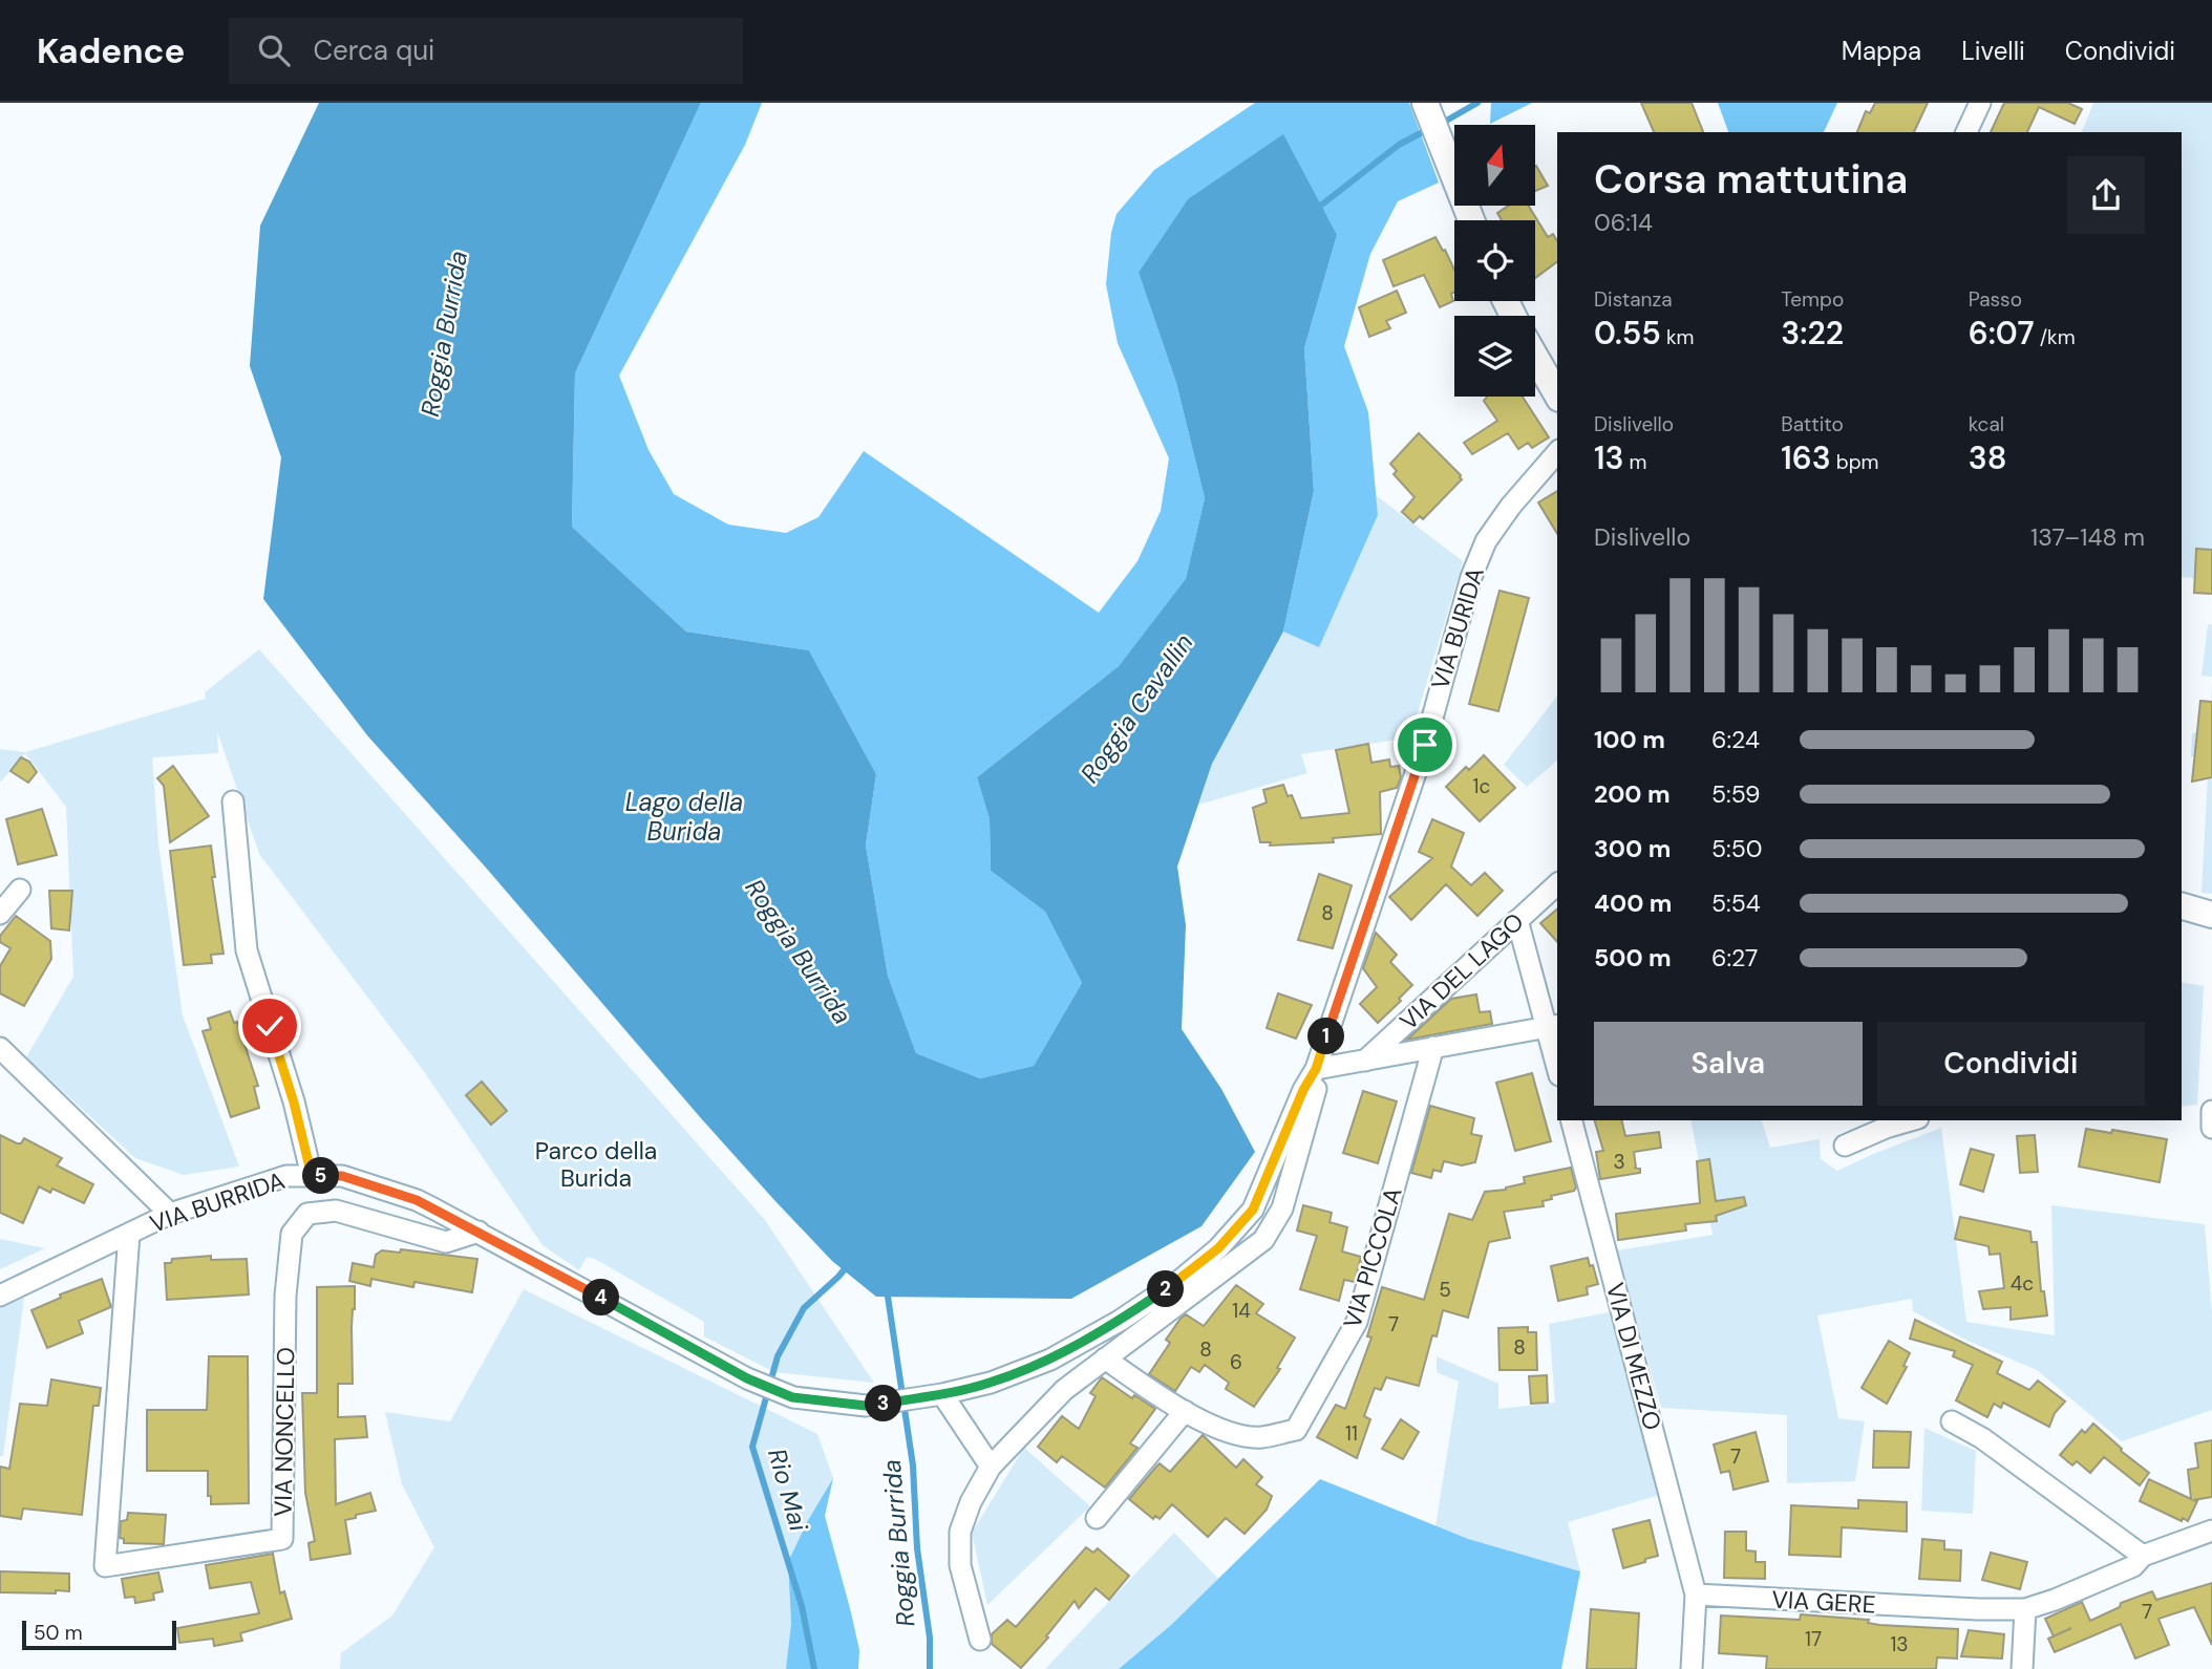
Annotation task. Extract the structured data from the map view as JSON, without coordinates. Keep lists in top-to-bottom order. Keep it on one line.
{"streets":{"street":["VIA BURIDA","VIA DEL LAGO","VIA BURRIDA","VIA PICCOLA","VIA DI MEZZO","VIA NONCELLO","VIA GERE"]},"crossings":[["VIA BURIDA","VIA BURRIDA"],["VIA BURRIDA","VIA NONCELLO"],["VIA DI MEZZO","VIA GERE"]],"water":["Roggia Burrida","Roggia Cavallin","Lago della Burida","Rio Mai"],"parks":["Parco della Burida"],"house_numbers":["1c","8","3","4c","5","14","7","8","8","6","11","7","7","17","13"],"scale_bar":"50 m","north":"top","page":{"header":"Kadence","search":"Cerca qui","nav":["Mappa","Livelli","Condividi"],"heading":["Corsa mattutina","06:14"],"stats":[["Distanza","0.55 km"],["Tempo","3:22"],["Passo","6:07 /km"],["Dislivello","13 m"],["Battito","163 bpm"],["kcal","38"]],"chart":["Dislivello","137–148 m"],"list":[{"name":"100 m","note":"6:24"},{"name":"200 m","note":"5:59"},{"name":"300 m","note":"5:50"},{"name":"400 m","note":"5:54"},{"name":"500 m","note":"6:27"}],"buttons":["Salva","Condividi"],"pins":["1","5","2","4","3"],"scale":"50 m"}}
